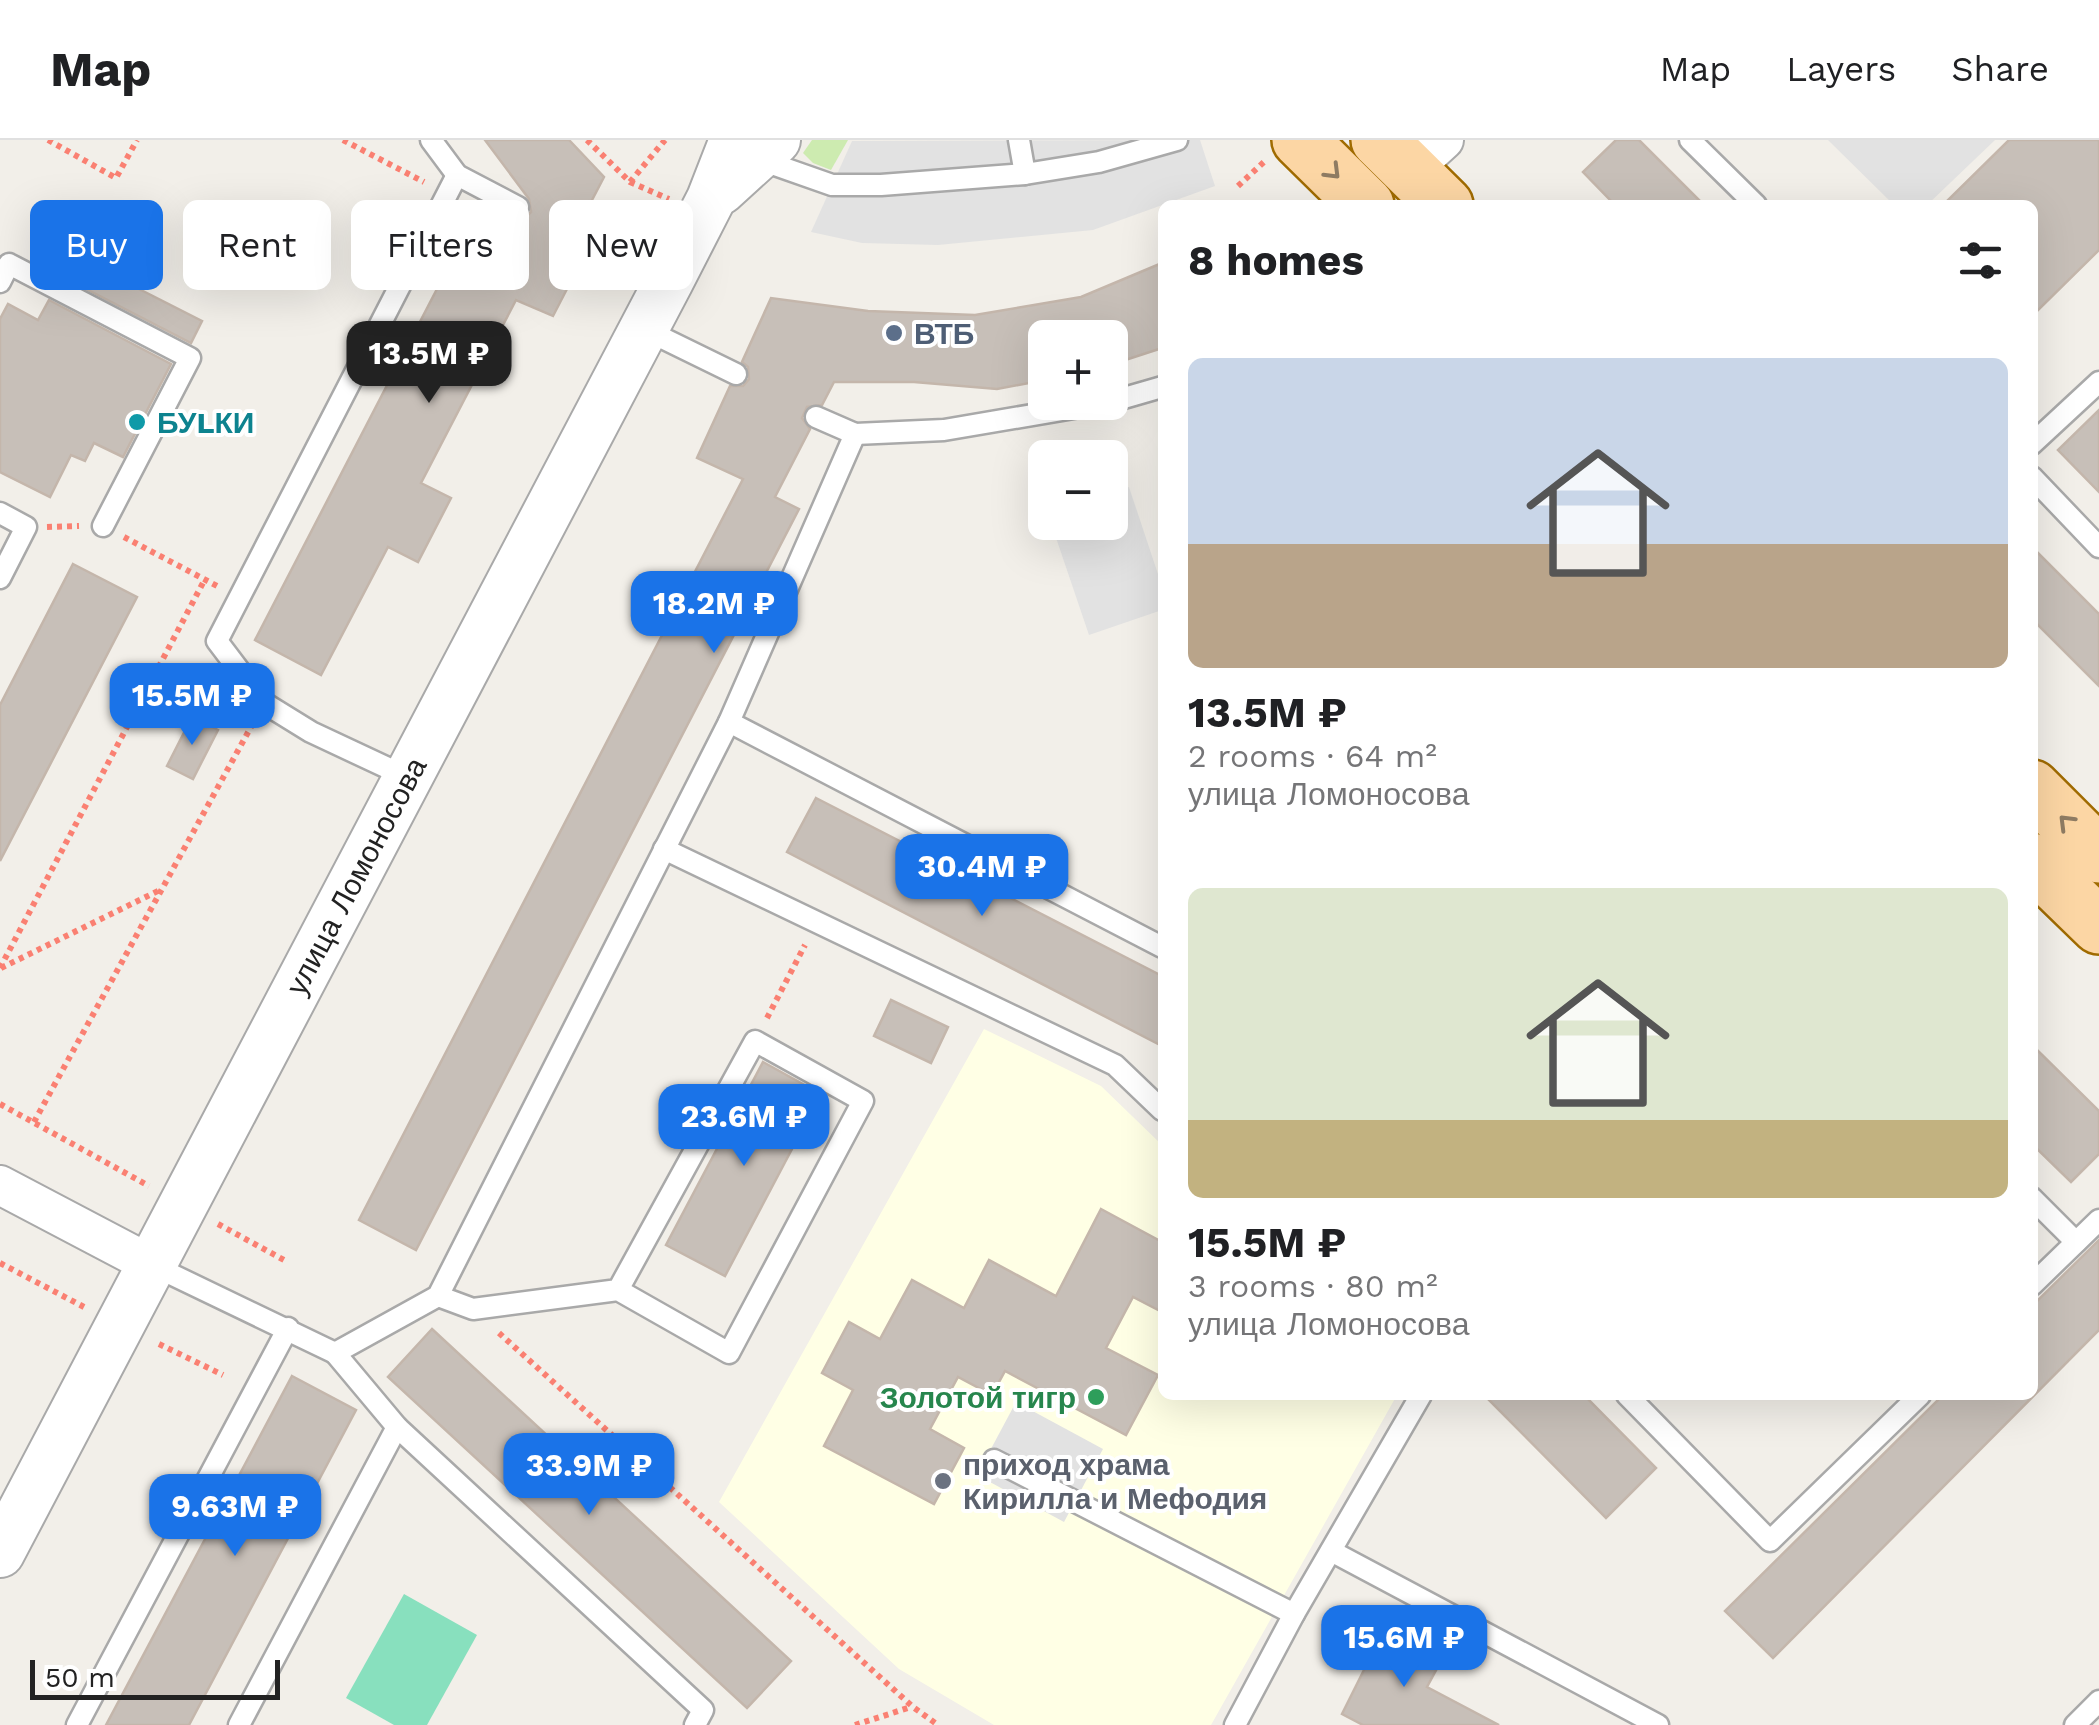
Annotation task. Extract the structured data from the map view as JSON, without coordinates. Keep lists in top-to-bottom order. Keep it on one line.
{"streets":{"street":["улица Ломоносова"]},"places":["ВТБ","БУLКИ","Золотой тигр","приход храма Кирилла и Мефодия"],"scale_bar":"50 m","page":{"header":"Map","nav":["Map","Layers","Share"],"chip":["Buy","Rent","Filters","New"],"heading":"8 homes","map_buttons":["+","−"],"list":[{"name":"13.5M ₽","note":"2 rooms · 64 m² · улица Ломоносова"},{"name":"15.5M ₽","note":"3 rooms · 80 m² · улица Ломоносова"}],"price":["13.5M ₽","18.2M ₽","15.5M ₽","30.4M ₽","23.6M ₽","33.9M ₽","9.63M ₽","15.6M ₽"],"scale":"50 m"}}
